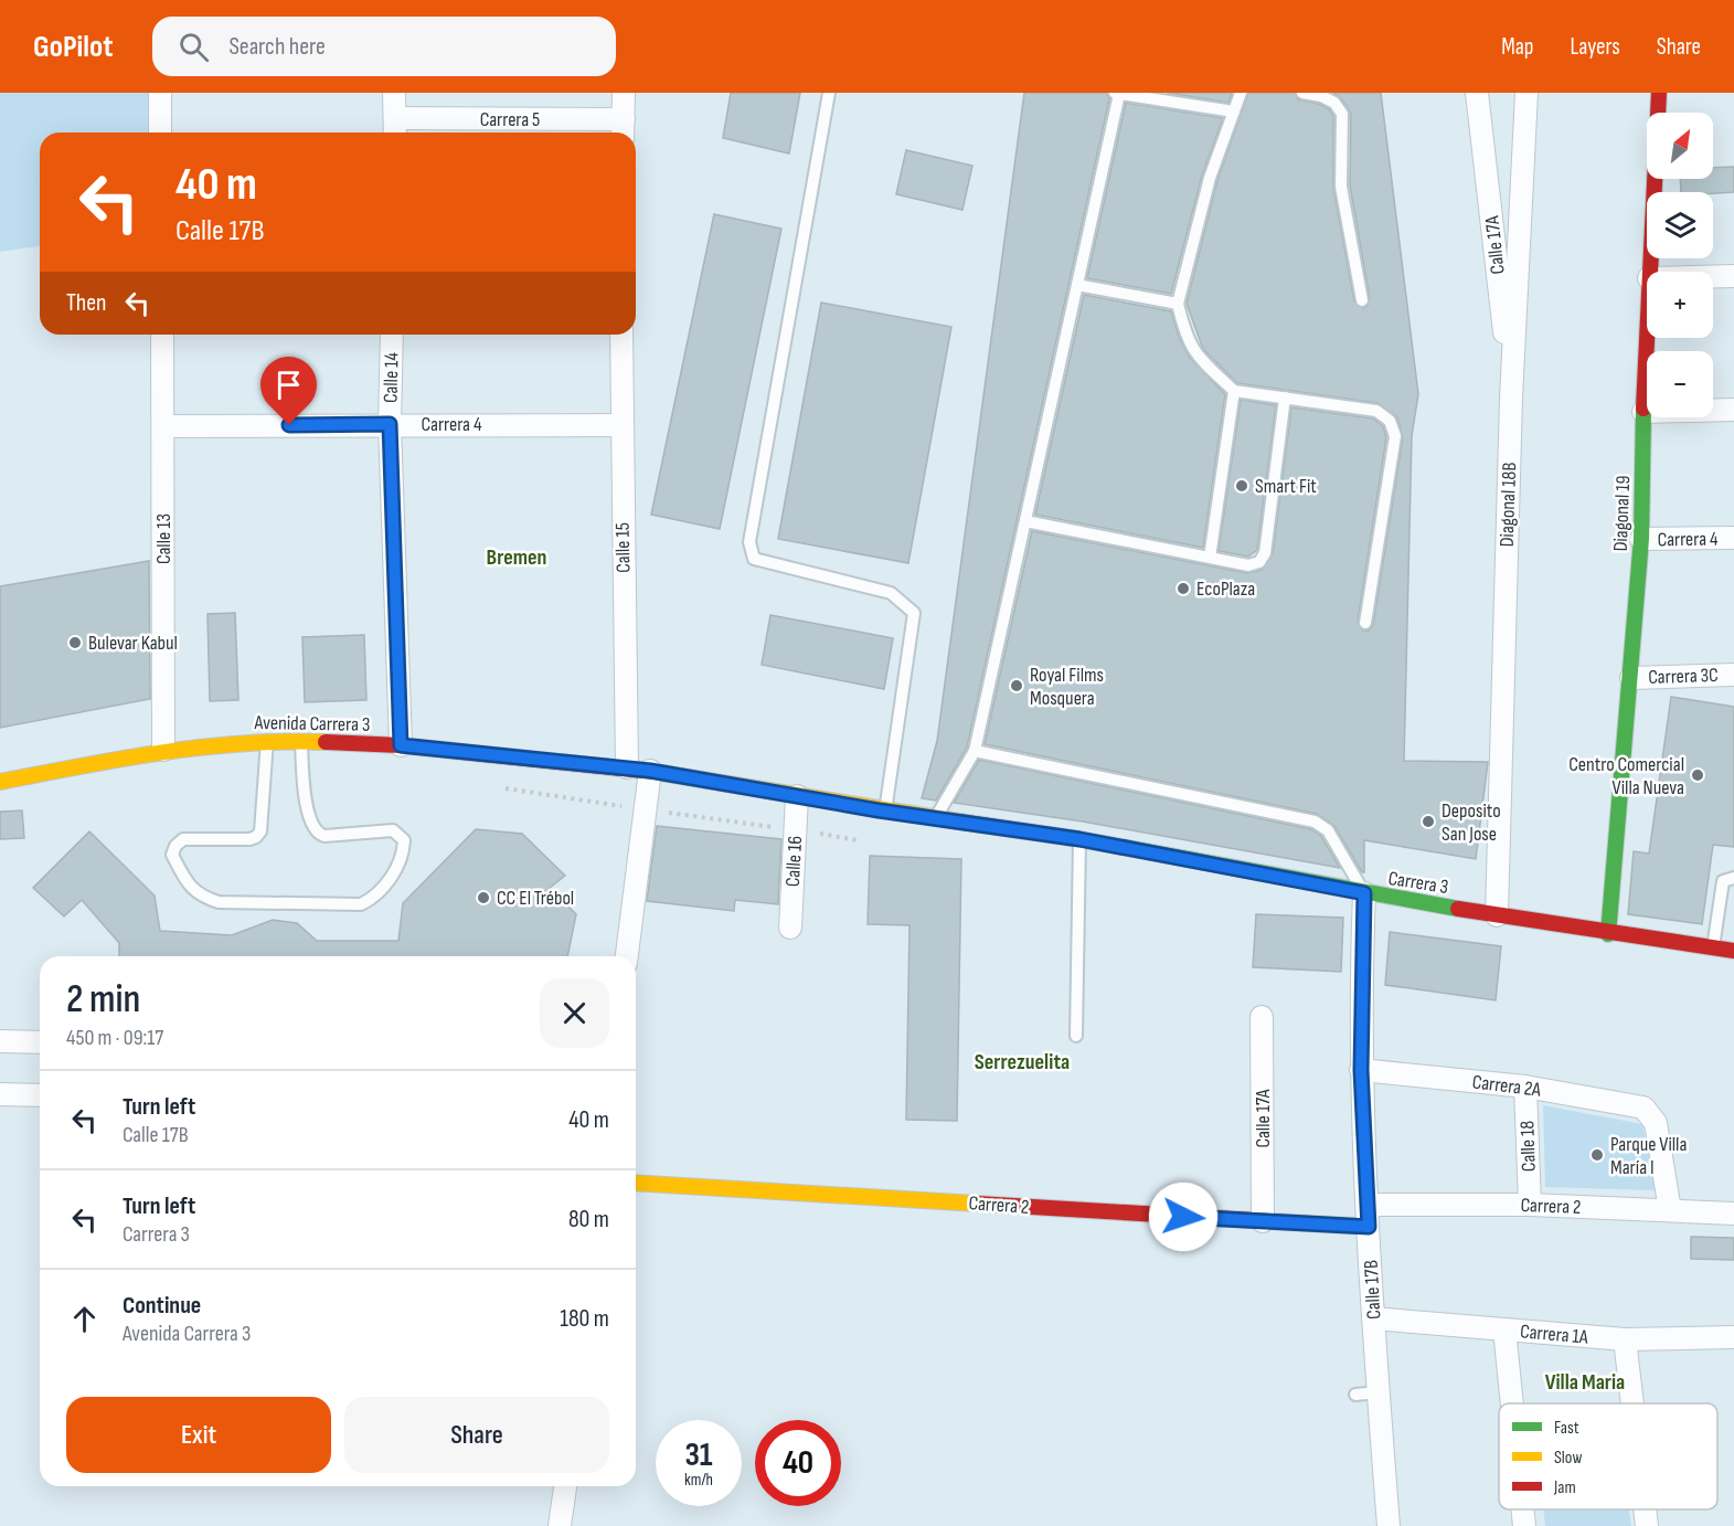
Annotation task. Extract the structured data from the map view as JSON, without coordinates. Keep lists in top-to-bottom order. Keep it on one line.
{"streets":{"main road":["Diagonal 19","Avenida Carrera 3","Carrera 3","Carrera 2"],"street":["Carrera 5","Calle 17A","Calle 14","Carrera 4","Diagonal 18B","Calle 13","Calle 15","Carrera 3C","Calle 16","Carrera 2A","Calle 18","Calle 17B","Carrera 1A"]},"crossings":[["Calle 17A","Diagonal 18B"],["Calle 17A","Carrera 2"],["Calle 14","Carrera 4"],["Calle 14","Avenida Carrera 3"],["Carrera 4","Diagonal 19"],["Carrera 4","Calle 13"],["Carrera 4","Calle 15"],["Diagonal 18B","Carrera 3"],["Diagonal 19","Carrera 3C"],["Diagonal 19","Carrera 3"],["Calle 13","Avenida Carrera 3"],["Calle 15","Avenida Carrera 3"],["Calle 15","Carrera 3"],["Avenida Carrera 3","Carrera 3"],["Calle 16","Carrera 3"],["Carrera 3","Calle 17B"],["Carrera 2A","Calle 18"],["Carrera 2A","Carrera 2"],["Carrera 2A","Calle 17B"],["Calle 18","Carrera 2"],["Carrera 2","Calle 17B"],["Calle 17B","Carrera 1A"]],"districts":["Bremen","Serrezuelita","Villa Maria"],"places":["Smart Fit","EcoPlaza","Bulevar Kabul","Royal Films Mosquera","Centro Comercial Villa Nueva","Deposito San Jose","CC El Trébol","Parque Villa María I"],"legend":["Fast","Slow","Jam"],"north":"top right","page":{"header":"GoPilot","search":"Search here","nav":["Map","Layers","Share"],"map_buttons":["+","−"],"turn":["40 m","Calle 17B"],"then":"Then","heading":["2 min","450 m · 09:17"],"list":[{"name":"Turn left","note":"Calle 17B","value":"40 m"},{"name":"Turn left","note":"Carrera 3","value":"80 m"},{"name":"Continue","note":"Avenida Carrera 3","value":"180 m"}],"buttons":["Exit","Share"],"speed":"31 km/h","limit":"40"}}
